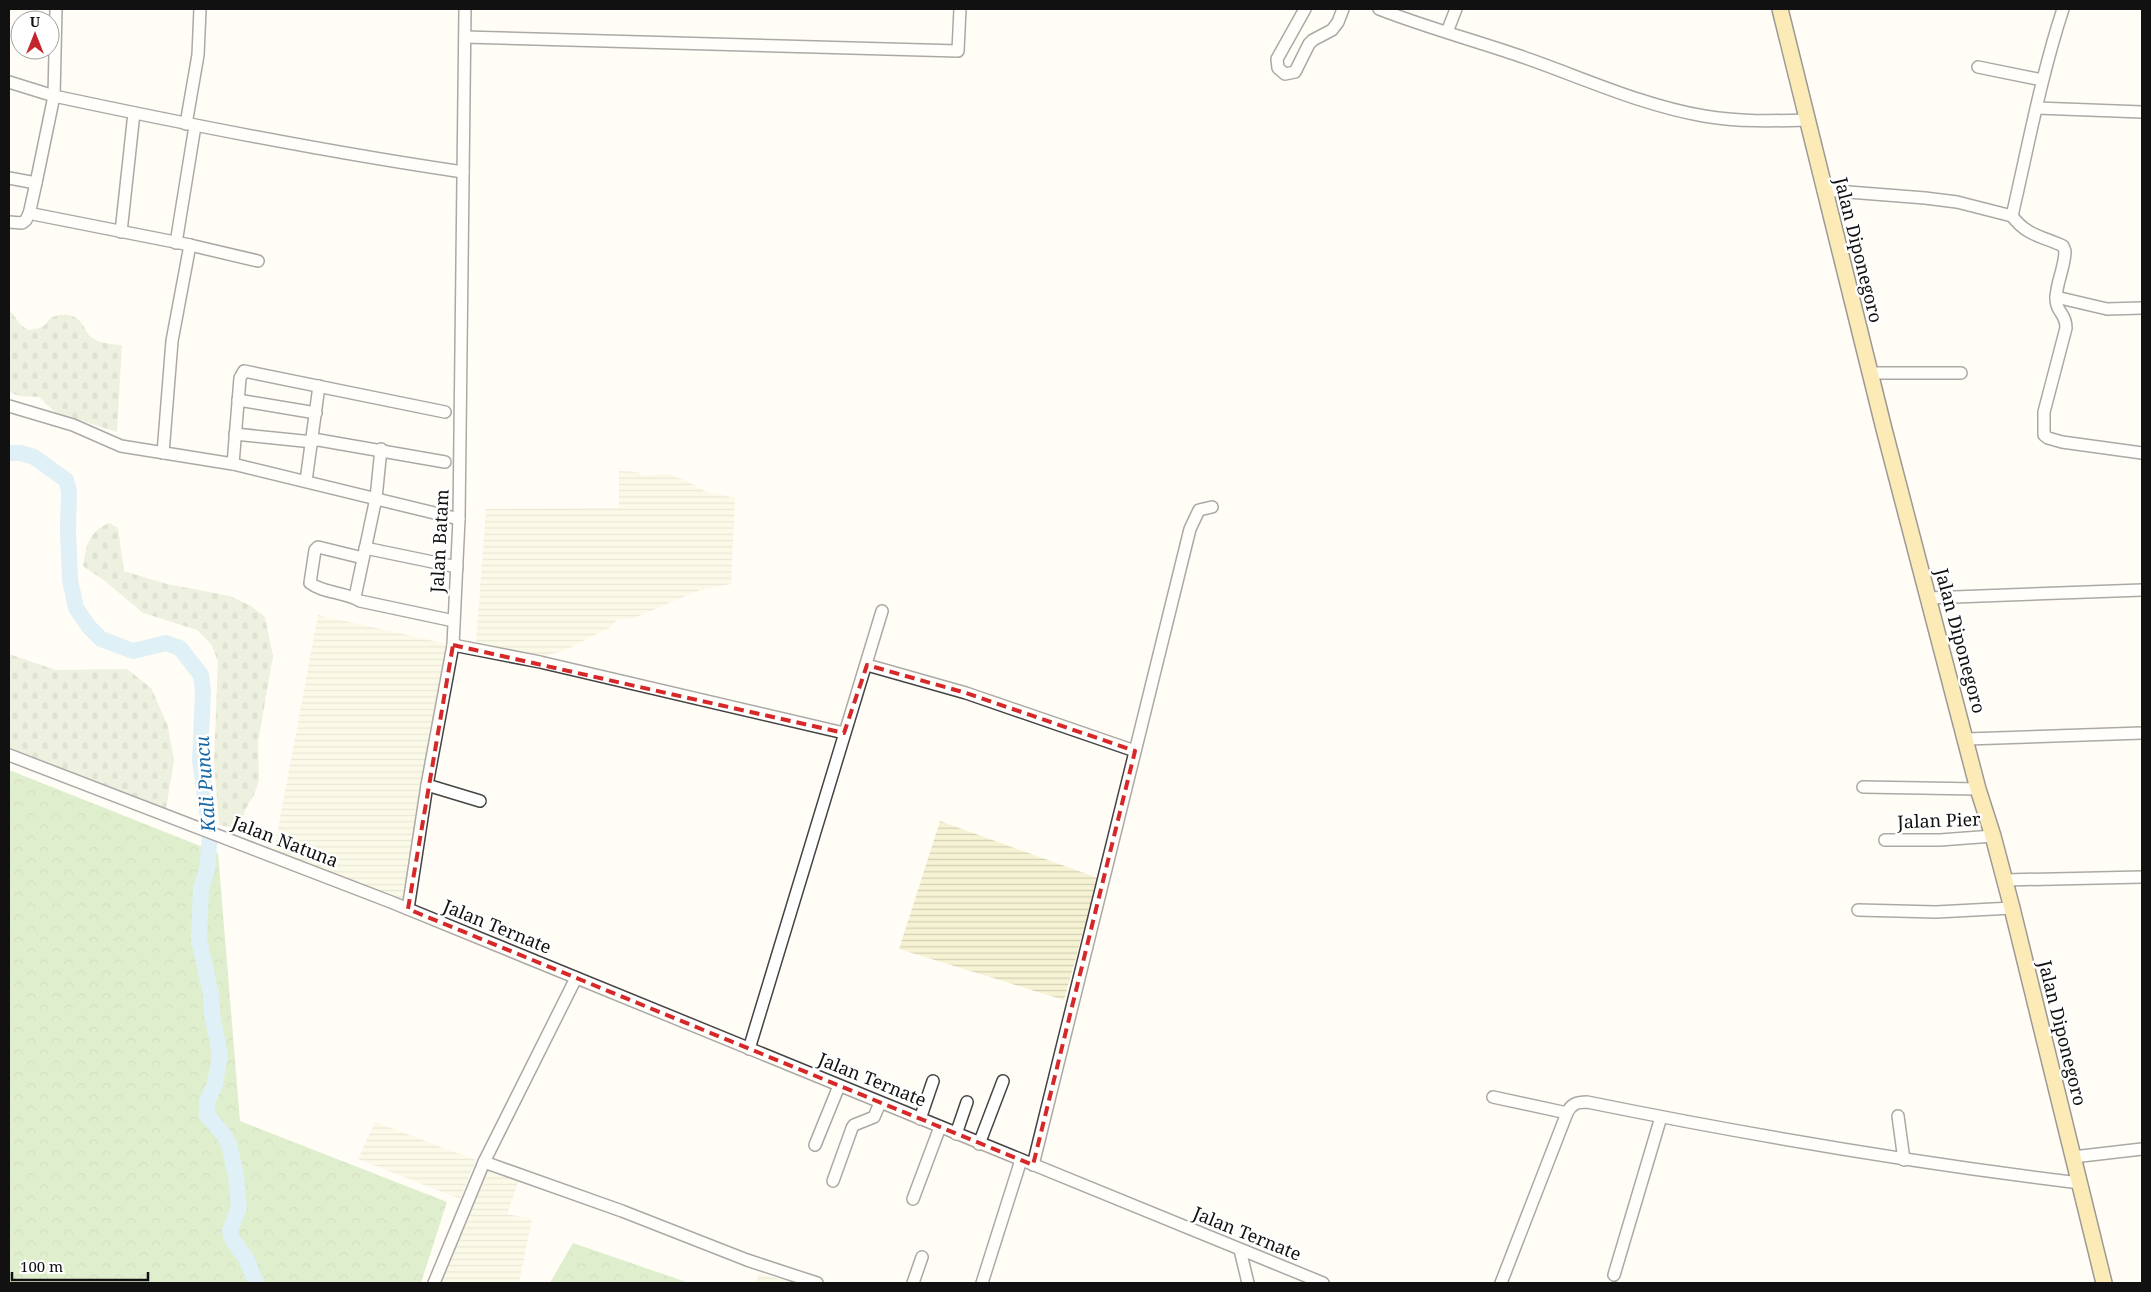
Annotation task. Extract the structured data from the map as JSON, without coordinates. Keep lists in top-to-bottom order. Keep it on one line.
{"streets":{"main road":["Jalan Diponegoro"],"street":["Jalan Batam","Jalan Pier","Jalan Natuna","Jalan Ternate"]},"crossings":[["Jalan Diponegoro","Jalan Pier"],["Jalan Batam","Jalan Natuna"],["Jalan Batam","Jalan Ternate"],["Jalan Natuna","Jalan Ternate"]],"water":["Kali Puncu"],"scale_bar":"100 m","north":"top"}
